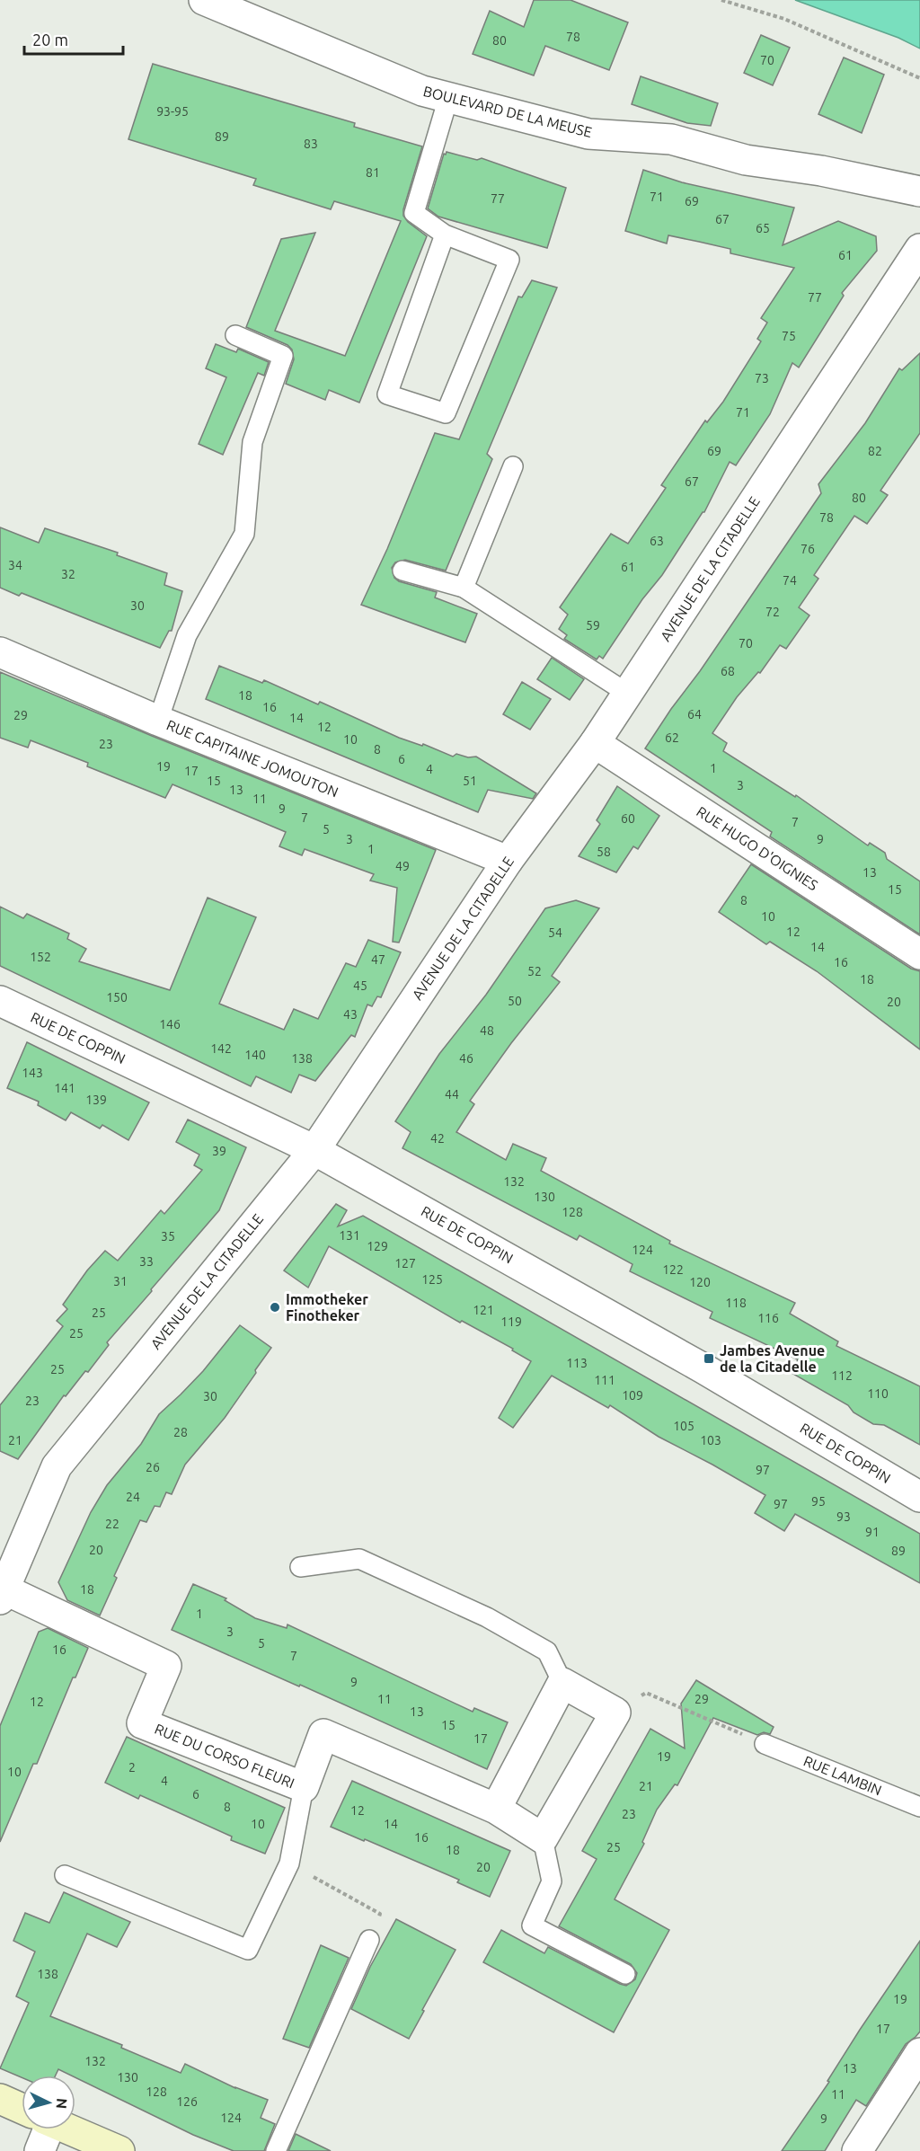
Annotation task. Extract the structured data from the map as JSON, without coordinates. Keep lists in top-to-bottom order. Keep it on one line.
{"streets":{"street":["BOULEVARD DE LA MEUSE","AVENUE DE LA CITADELLE","RUE CAPITAINE JOMOUTON","RUE HUGO D'OIGNIES","RUE DE COPPIN","RUE DU CORSO FLEURI"],"lane":["RUE LAMBIN"]},"crossings":[["AVENUE DE LA CITADELLE","RUE CAPITAINE JOMOUTON"],["AVENUE DE LA CITADELLE","RUE HUGO D'OIGNIES"],["AVENUE DE LA CITADELLE","RUE DE COPPIN"],["AVENUE DE LA CITADELLE","RUE DU CORSO FLEURI"]],"places":{"other":["Immotheker Finotheker"],"transit":["Jambes Avenue de la Citadelle"]},"house_numbers":["78","80","70","93-95","89","83","81","71","77","69","67","65","61","77","75","73","71","69","82","67","80","78","63","76","34","61","32","74","30","72","59","70","68","18","16","64","29","14","12","62","10","23","8","6","19","1","4","17","15","51","3","13","11","9","7","60","7","5","3","9","1","58","49","13","15","8","10","12","54","14","152","47","16","52","18","45","150","50","20","43","146","48","142","140","138","46","143","141","44","139","42","39","132","130","128","131","35","129","124","33","127","122","125","31","120","118","121","25","116","119","25","113","25","112","111","110","109","30","23","105","28","21","103","26","97","24","95","97","93","22","91","20","89","18","1","3","5","16","7","9","11","29","12","13","15","17","19","2","10","4","21","6","8","12","23","10","14","16","25","18","20","138","19","17","132","13","130","128","11","126","124","9"],"scale_bar":"20 m","north":"right"}
